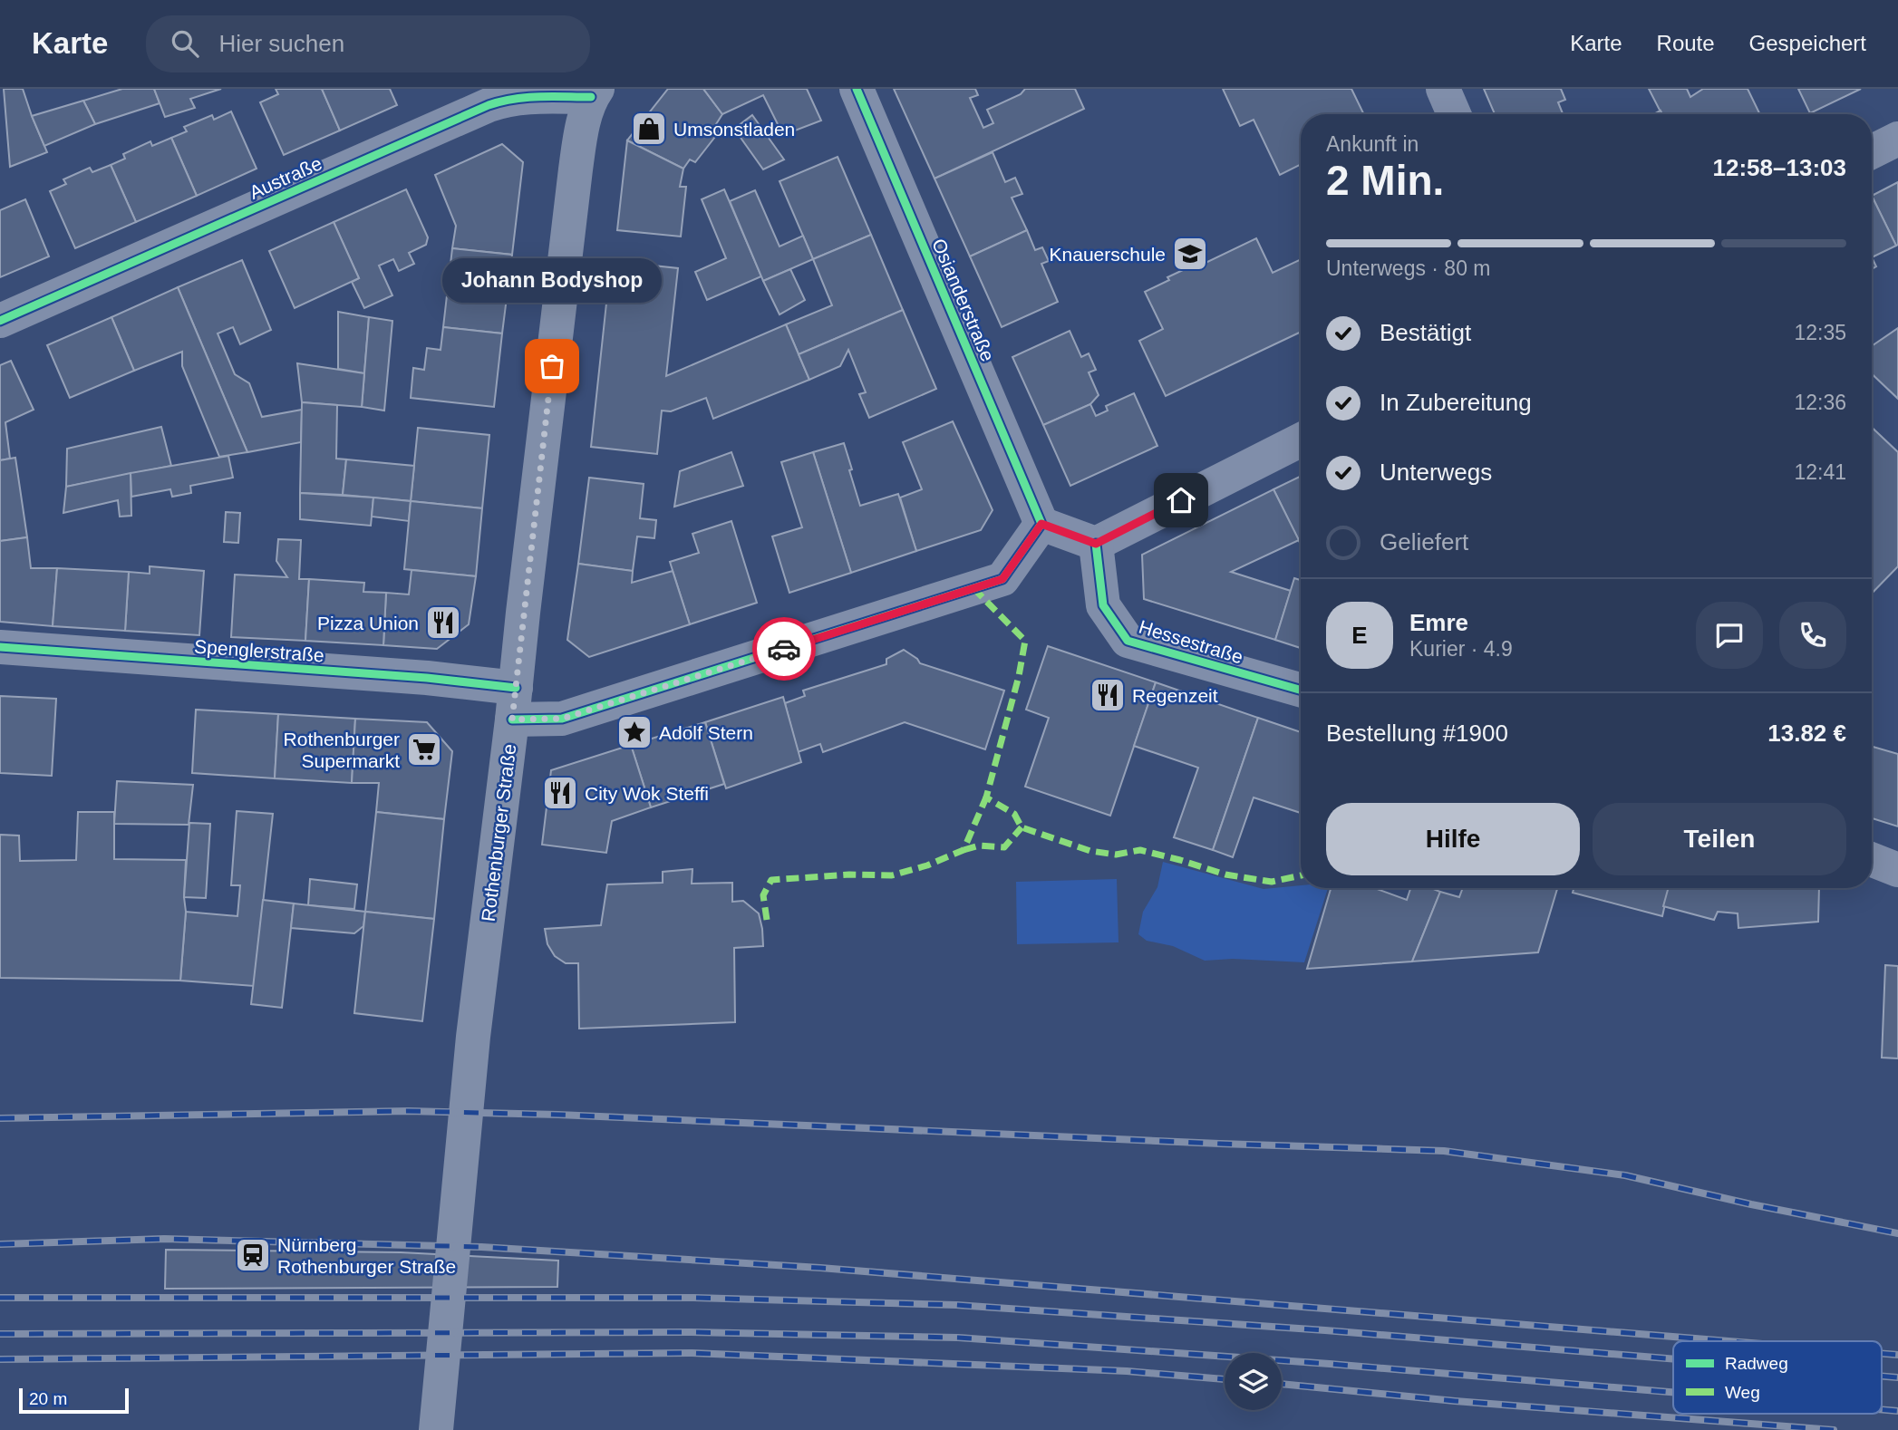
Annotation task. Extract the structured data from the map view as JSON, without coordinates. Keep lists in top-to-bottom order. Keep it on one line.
{"streets":{"main road":["Rothenburger Straße"],"street":["Austraße","Osianderstraße","Hessestraße","Spenglerstraße"]},"crossings":[["Austraße","Rothenburger Straße"],["Osianderstraße","Spenglerstraße"],["Spenglerstraße","Rothenburger Straße"]],"places":{"shop":["Umsonstladen"],"school or university":["Knauerschule"],"other":["Johann Bodyshop"],"restaurant":["Pizza Union","Regenzeit","City Wok Steffi"],"place":["Adolf Stern"],"supermarket":["Rothenburger Supermarkt"],"station":["Nürnberg Rothenburger Straße"]},"legend":["Radweg","Weg"],"scale_bar":"20 m","page":{"header":"Karte","search":"Hier suchen","nav":["Karte","Route","Gespeichert"],"heading":["2 Min.","Ankunft in","12:58–13:03"],"panel":["Emre","Kurier · 4.9","Bestellung #1900","13.82 €"],"bar":"Unterwegs · 80 m","bubble":"Johann Bodyshop","list":[["Bestätigt","12:35"],["In Zubereitung","12:36"],["Unterwegs","12:41"],"Geliefert"],"round":"E","buttons":["Hilfe","Teilen"],"scale":"20 m"}}
